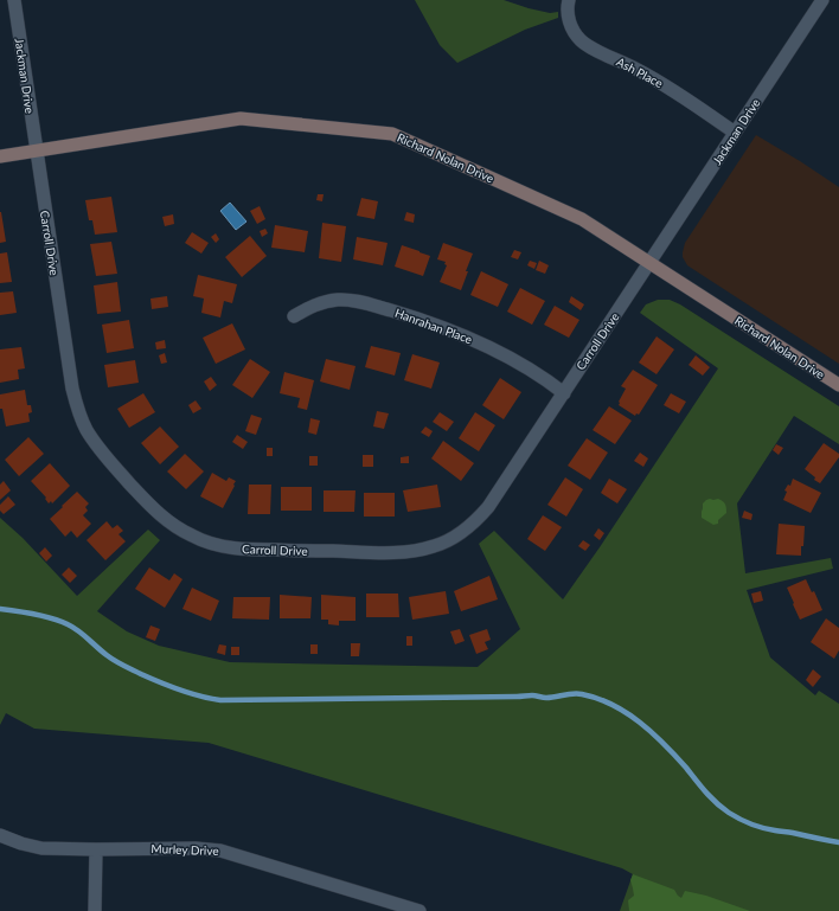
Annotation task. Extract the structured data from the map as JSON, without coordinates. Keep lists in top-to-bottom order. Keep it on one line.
{"streets":{"main road":["Richard Nolan Drive"],"street":["Ash Place","Jackman Drive","Carroll Drive","Hanrahan Place","Murley Drive"]},"crossings":[["Ash Place","Jackman Drive"],["Jackman Drive","Richard Nolan Drive"],["Jackman Drive","Carroll Drive"],["Richard Nolan Drive","Carroll Drive"],["Carroll Drive","Hanrahan Place"]]}
